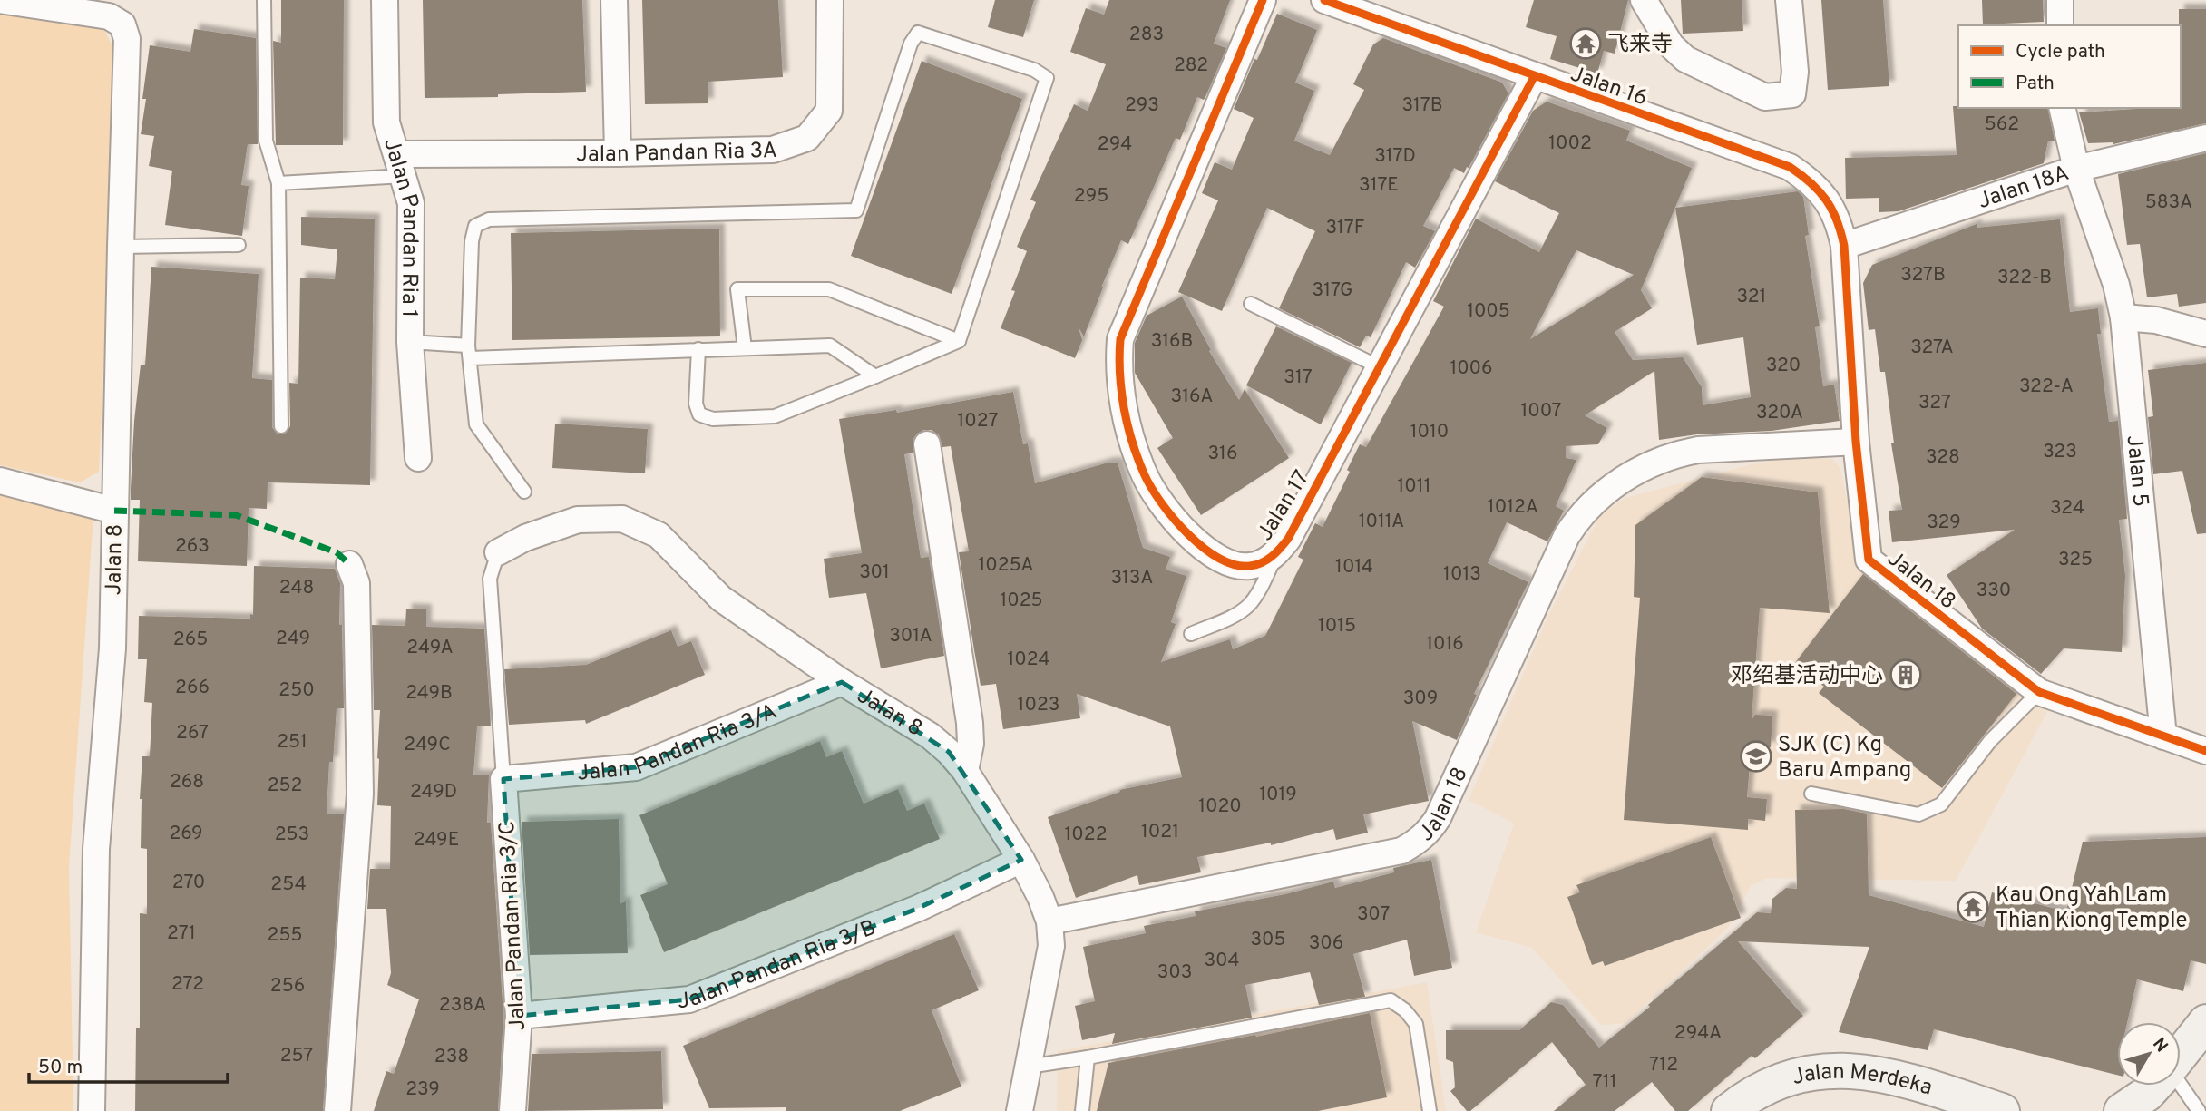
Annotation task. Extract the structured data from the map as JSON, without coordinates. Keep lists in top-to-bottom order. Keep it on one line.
{"streets":{"street":["Jalan 16","Jalan Pandan Ria 3A","Jalan 18A","Jalan Pandan Ria 1","Jalan 5","Jalan 17","Jalan 8","Jalan 18","Jalan Pandan Ria 3/A","Jalan Pandan Ria 3/C","Jalan Pandan Ria 3/B","Jalan Merdeka"]},"crossings":[["Jalan 16","Jalan 18A"],["Jalan 16","Jalan 17"],["Jalan 16","Jalan 18"],["Jalan Pandan Ria 3A","Jalan Pandan Ria 1"],["Jalan 18A","Jalan 5"],["Jalan 18A","Jalan 18"],["Jalan 5","Jalan 18"],["Jalan 8","Jalan 18"],["Jalan 8","Jalan Pandan Ria 3/A"],["Jalan 8","Jalan Pandan Ria 3/B"],["Jalan Pandan Ria 3/A","Jalan Pandan Ria 3/C"],["Jalan Pandan Ria 3/C","Jalan Pandan Ria 3/B"]],"places":{"temple":["飞来寺","Kau Ong Yah Lam Thian Kiong Temple"],"building":["邓绍基活动中心"],"school or university":["SJK (C) Kg Baru Ampang"]},"house_numbers":["283","282","293","317B","562","1002","294","317D","317E","295","583A","317F","327B","322-B","317G","321","1005","316B","327A","320","1006","317","322-A","316A","327","1007","320A","1027","1010","323","316","328","1011","1012A","324","1011A","329","263","325","1025A","1014","301","1013","313A","248","330","1025","1015","301A","249","265","1016","249A","1024","266","250","249B","309","1023","267","251","249C","268","252","249D","1019","1020","1021","269","253","1022","249E","270","254","307","271","255","305","306","304","303","272","256","238A","294A","257","238","712","711","239"],"legend":["Cycle path","Path"],"scale_bar":"50 m","north":"top right"}
